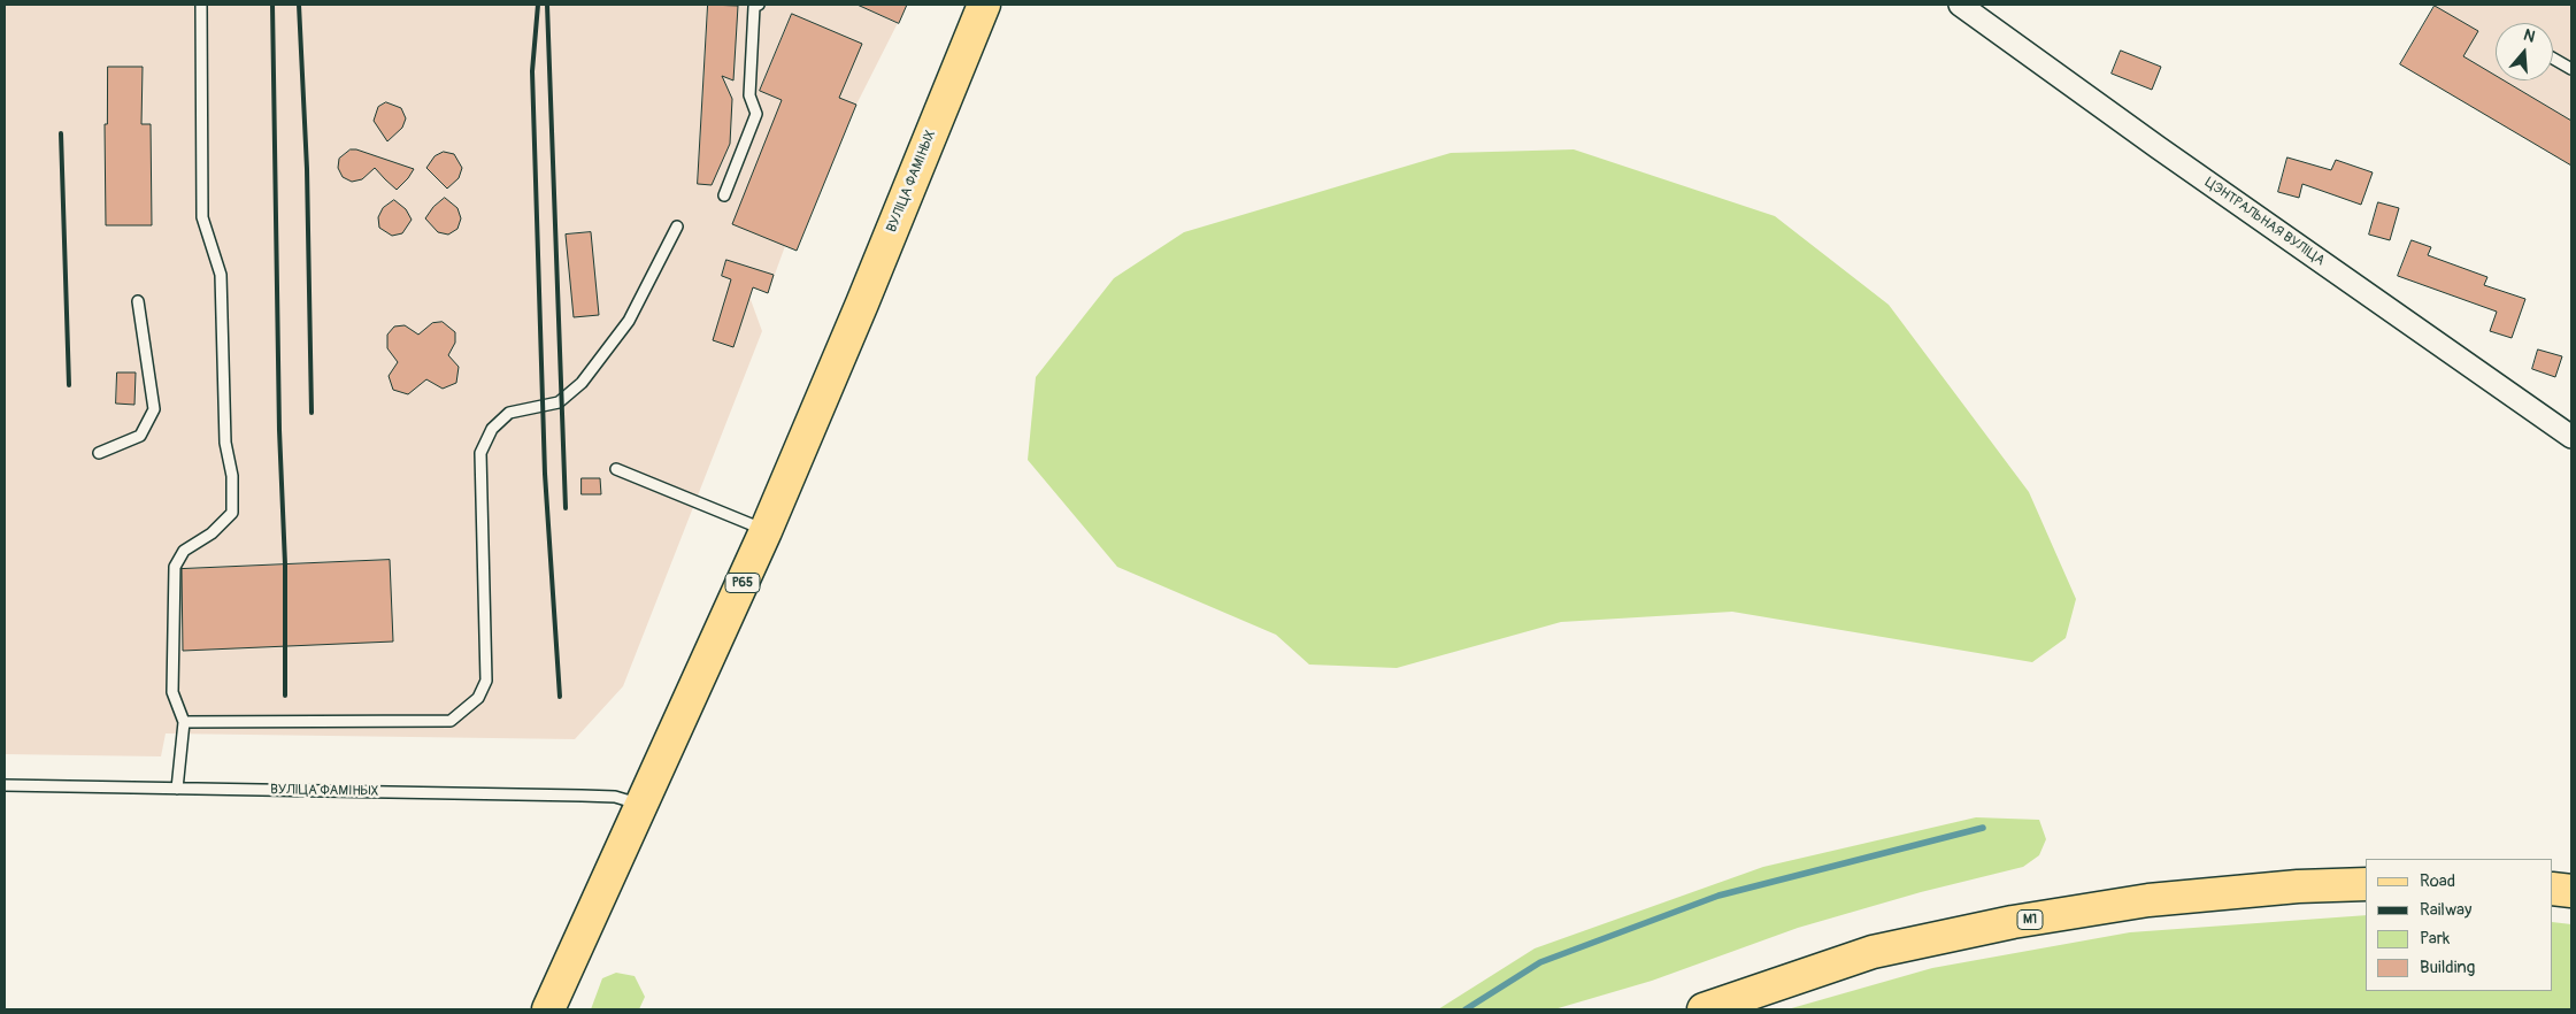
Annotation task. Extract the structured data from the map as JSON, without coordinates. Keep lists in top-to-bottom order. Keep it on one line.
{"streets":{"main road":["ВУЛІЦА ФАМІНЫХ","Р65","М1"],"street":["ЦЭНТРАЛЬНАЯ ВУЛІЦА"]},"crossings":[["ВУЛІЦА ФАМІНЫХ","Р65"]],"legend":["Road","Railway","Park","Building"],"north":"top"}
